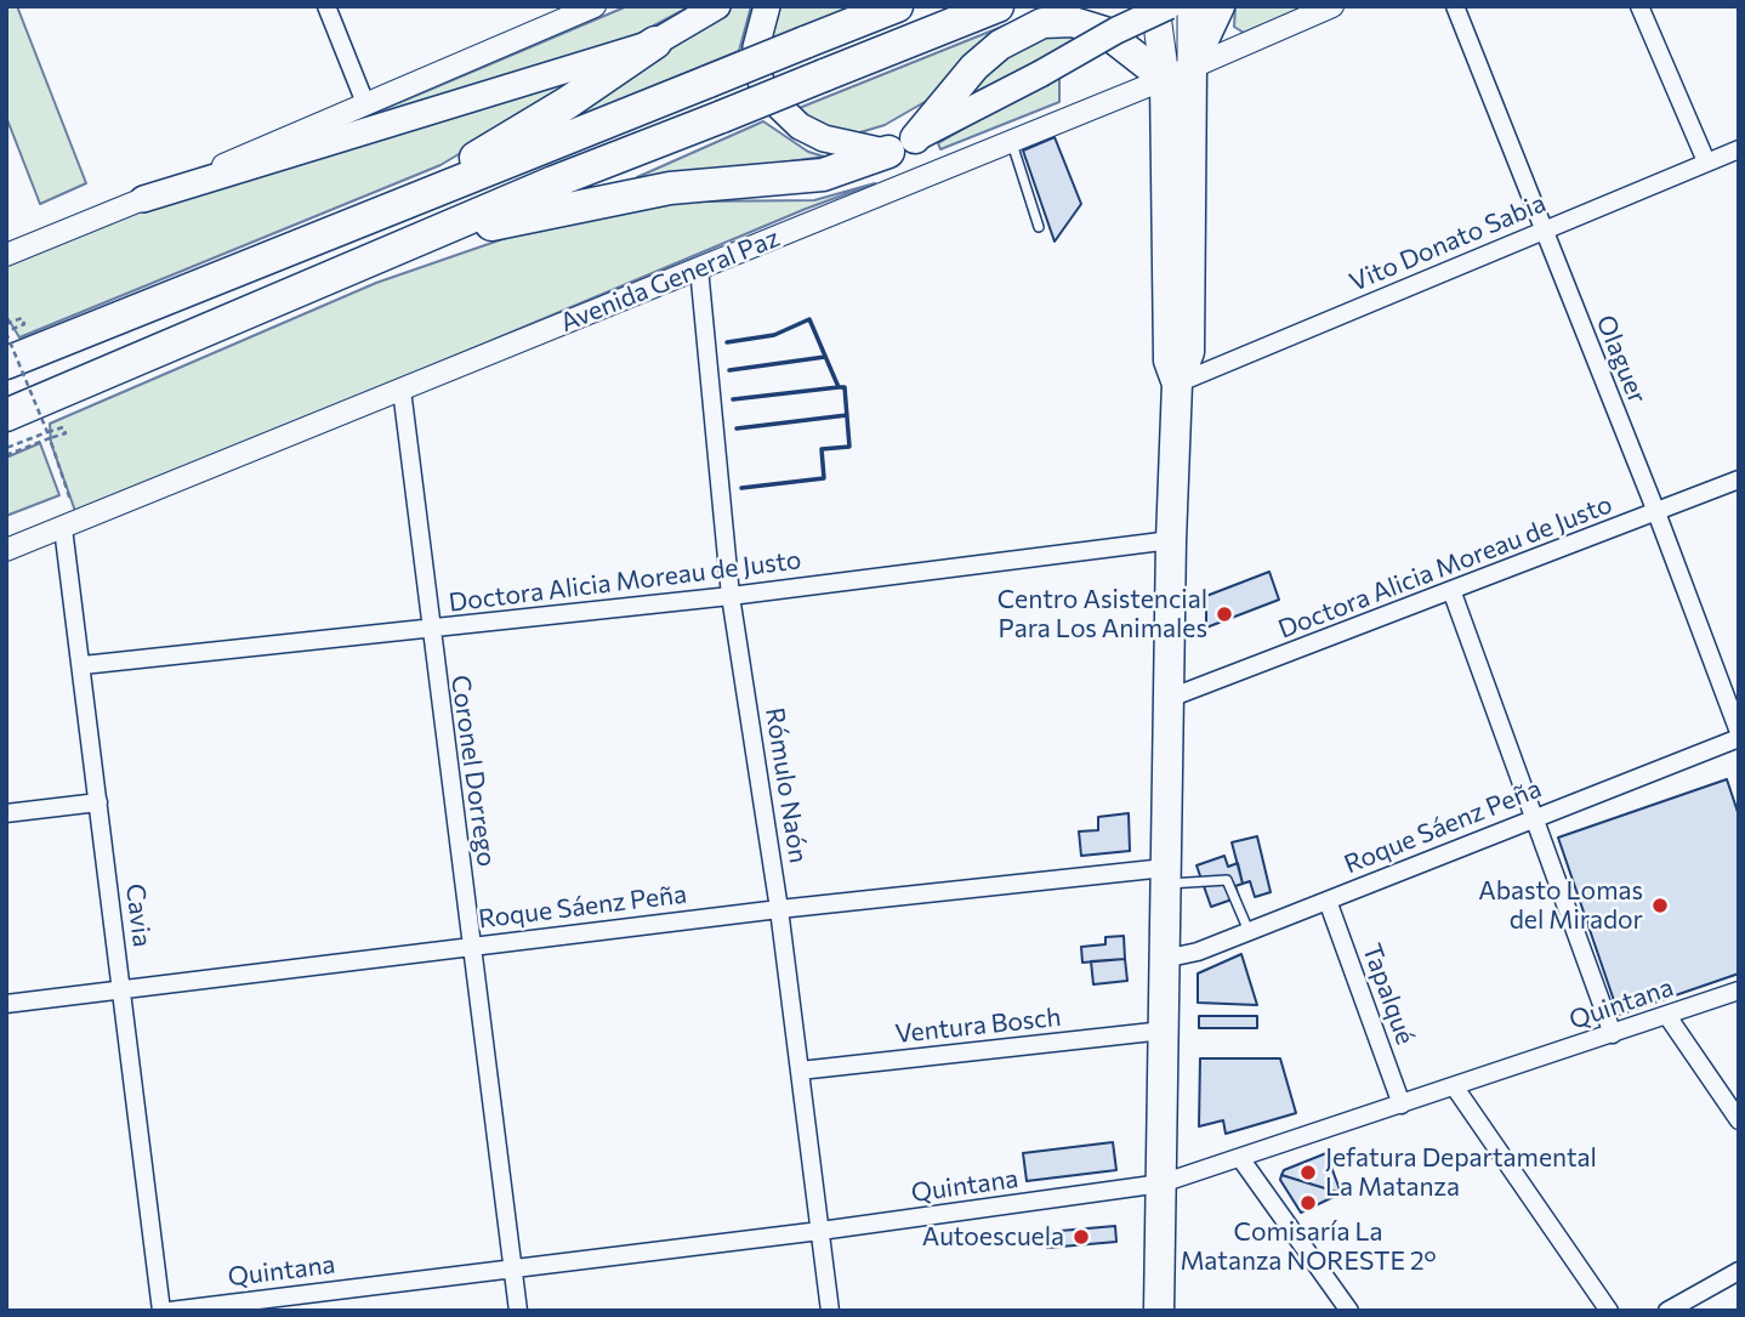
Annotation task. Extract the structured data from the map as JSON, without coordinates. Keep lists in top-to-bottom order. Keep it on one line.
{"streets":{"street":["Vito Donato Sabia","Avenida General Paz","Olaguer","Doctora Alicia Moreau de Justo","Coronel Dorrego","Rómulo Naón","Roque Sáenz Peña","Cavia","Tapalqué","Quintana","Ventura Bosch"]},"crossings":[["Vito Donato Sabia","Olaguer"],["Avenida General Paz","Coronel Dorrego"],["Avenida General Paz","Rómulo Naón"],["Avenida General Paz","Cavia"],["Olaguer","Doctora Alicia Moreau de Justo"],["Olaguer","Roque Sáenz Peña"],["Doctora Alicia Moreau de Justo","Coronel Dorrego"],["Doctora Alicia Moreau de Justo","Rómulo Naón"],["Doctora Alicia Moreau de Justo","Cavia"],["Coronel Dorrego","Roque Sáenz Peña"],["Coronel Dorrego","Quintana"],["Rómulo Naón","Roque Sáenz Peña"],["Rómulo Naón","Quintana"],["Rómulo Naón","Ventura Bosch"],["Roque Sáenz Peña","Cavia"],["Roque Sáenz Peña","Tapalqué"],["Tapalqué","Quintana"]],"places":["Centro Asistencial Para Los Animales","Abasto Lomas del Mirador","Jefatura Departamental La Matanza","Comisaría La Matanza NORESTE 2°","Autoescuela"]}
